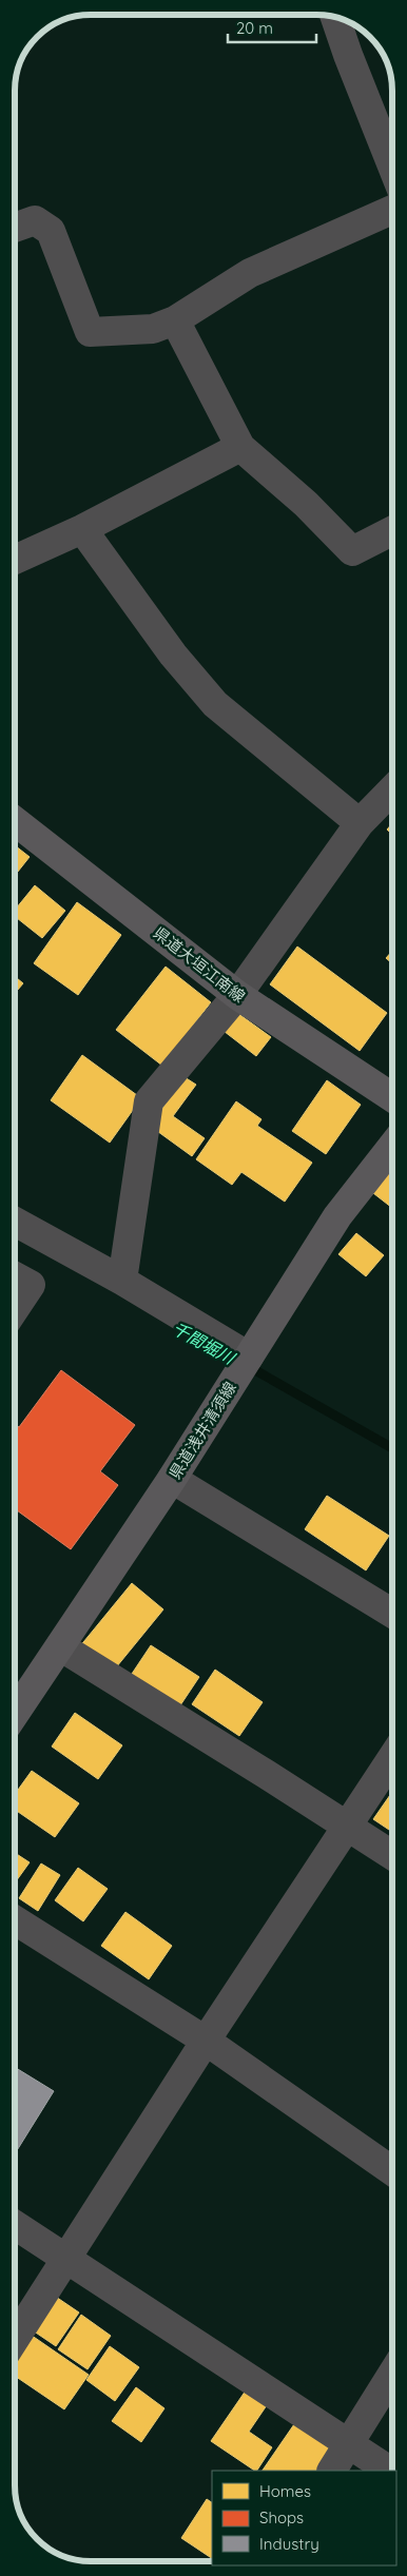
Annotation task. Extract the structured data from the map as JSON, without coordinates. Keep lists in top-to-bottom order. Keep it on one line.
{"streets":{"main road":["県道大垣江南線","県道浅井清須線"]},"water":["千間堀川"],"legend":["Homes","Shops","Industry"],"scale_bar":"20 m"}
